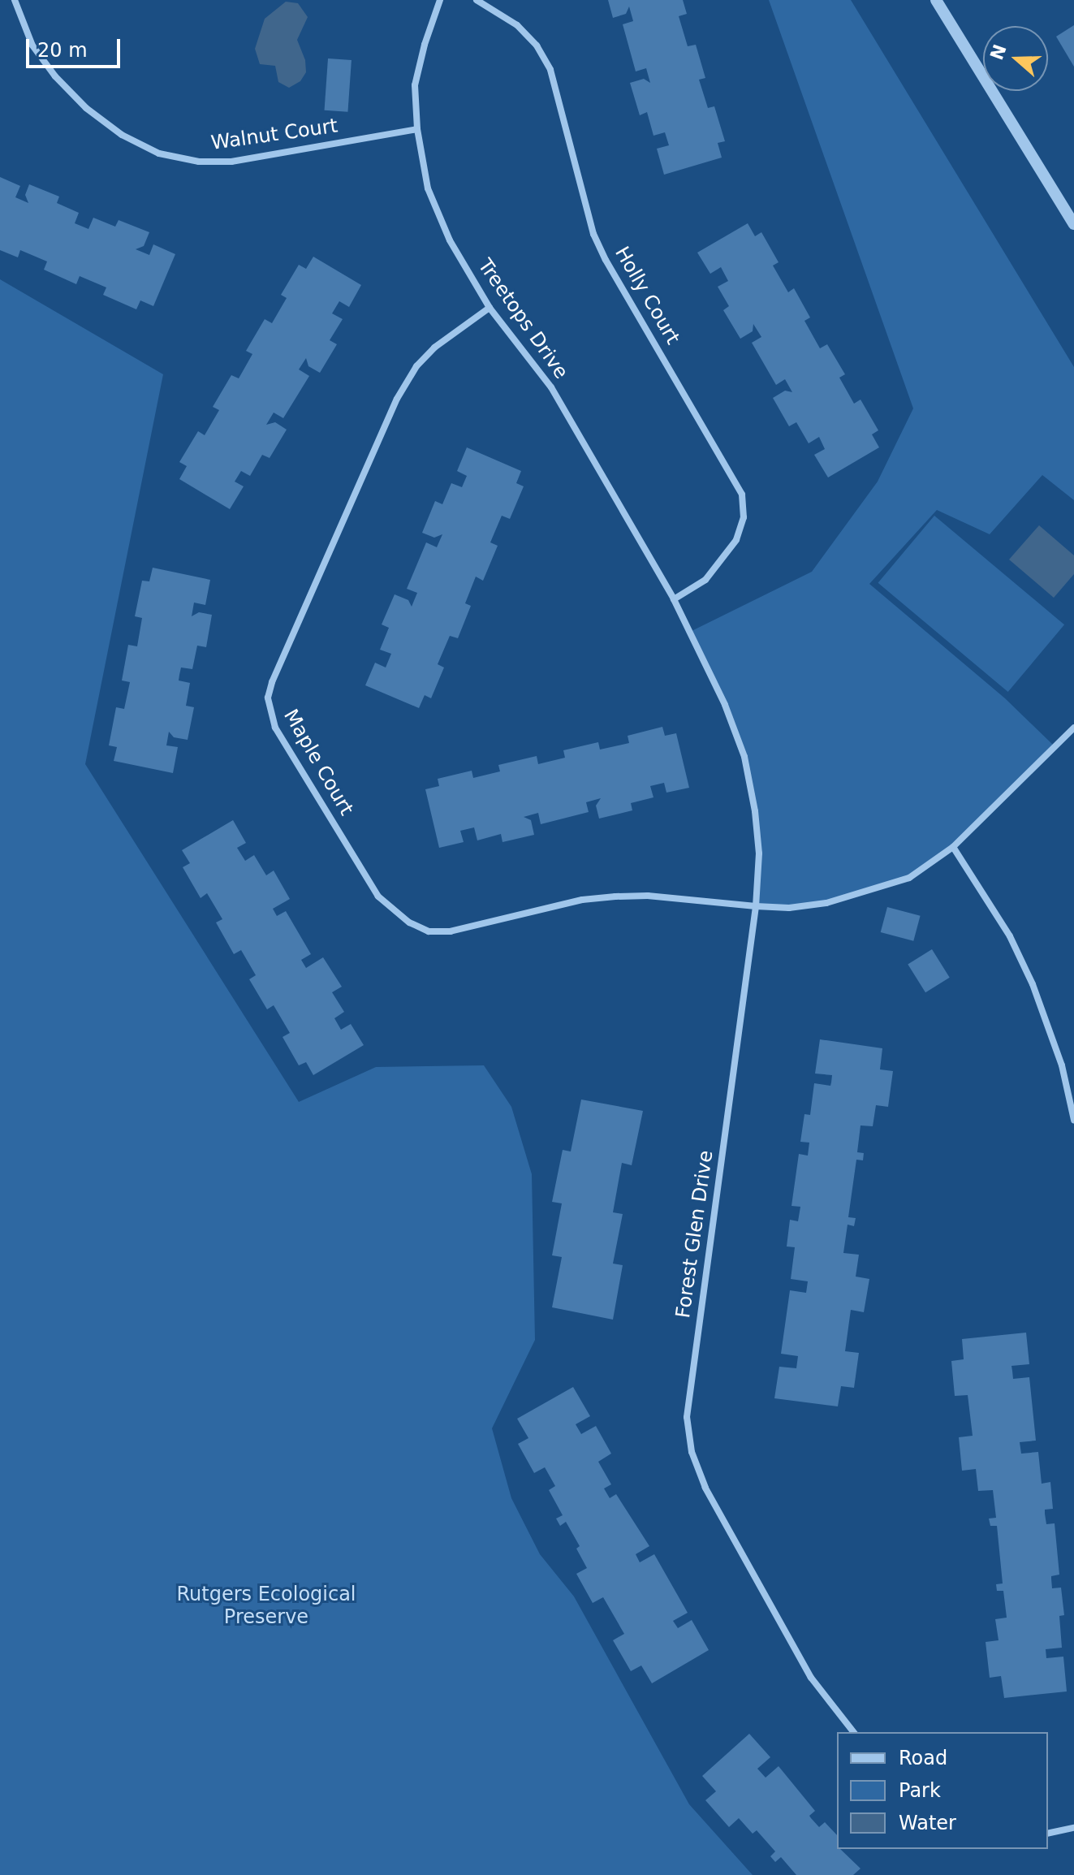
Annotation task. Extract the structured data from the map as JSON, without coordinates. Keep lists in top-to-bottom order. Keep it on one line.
{"streets":{"street":["Walnut Court","Holly Court","Treetops Drive","Maple Court","Forest Glen Drive"]},"crossings":[["Walnut Court","Treetops Drive"],["Holly Court","Treetops Drive"],["Treetops Drive","Maple Court"],["Treetops Drive","Forest Glen Drive"],["Maple Court","Forest Glen Drive"]],"parks":["Rutgers Ecological Preserve"],"legend":["Road","Park","Water"],"scale_bar":"20 m","north":"left"}
